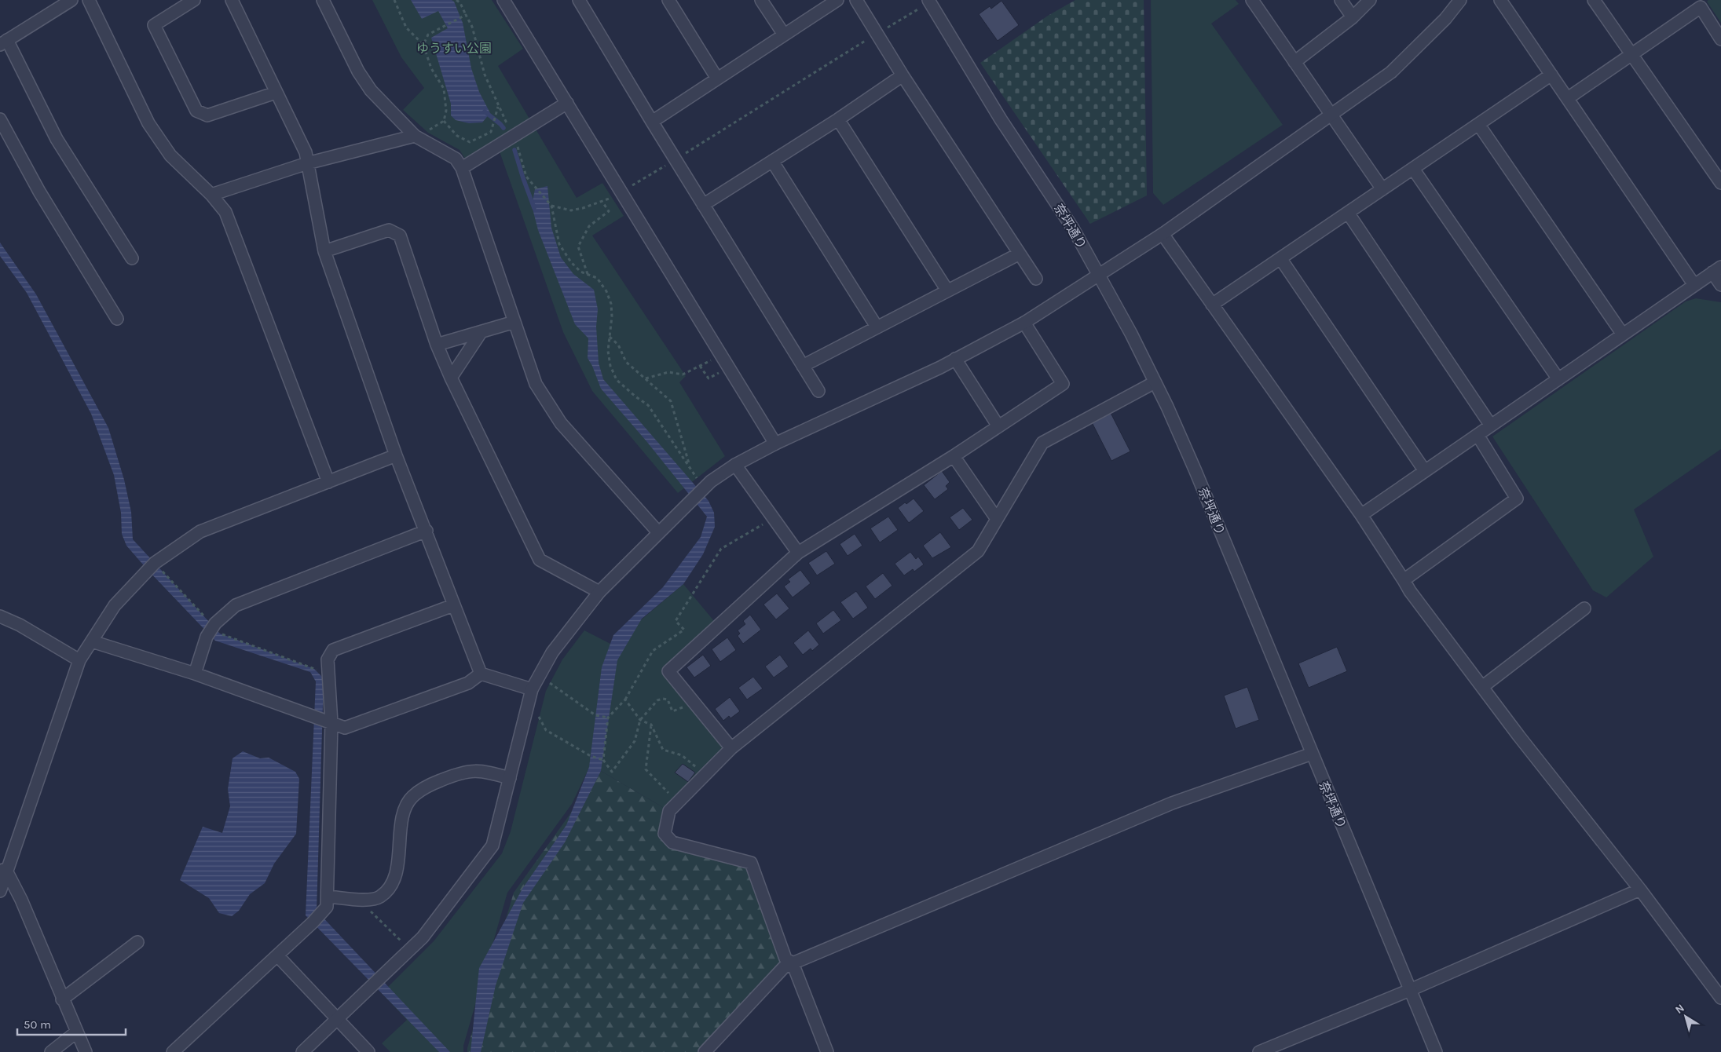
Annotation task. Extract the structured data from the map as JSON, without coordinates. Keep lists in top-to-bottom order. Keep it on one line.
{"streets":{"street":["奈坪通り"]},"parks":["ゆうすい公園"],"scale_bar":"50 m","north":"top left"}
